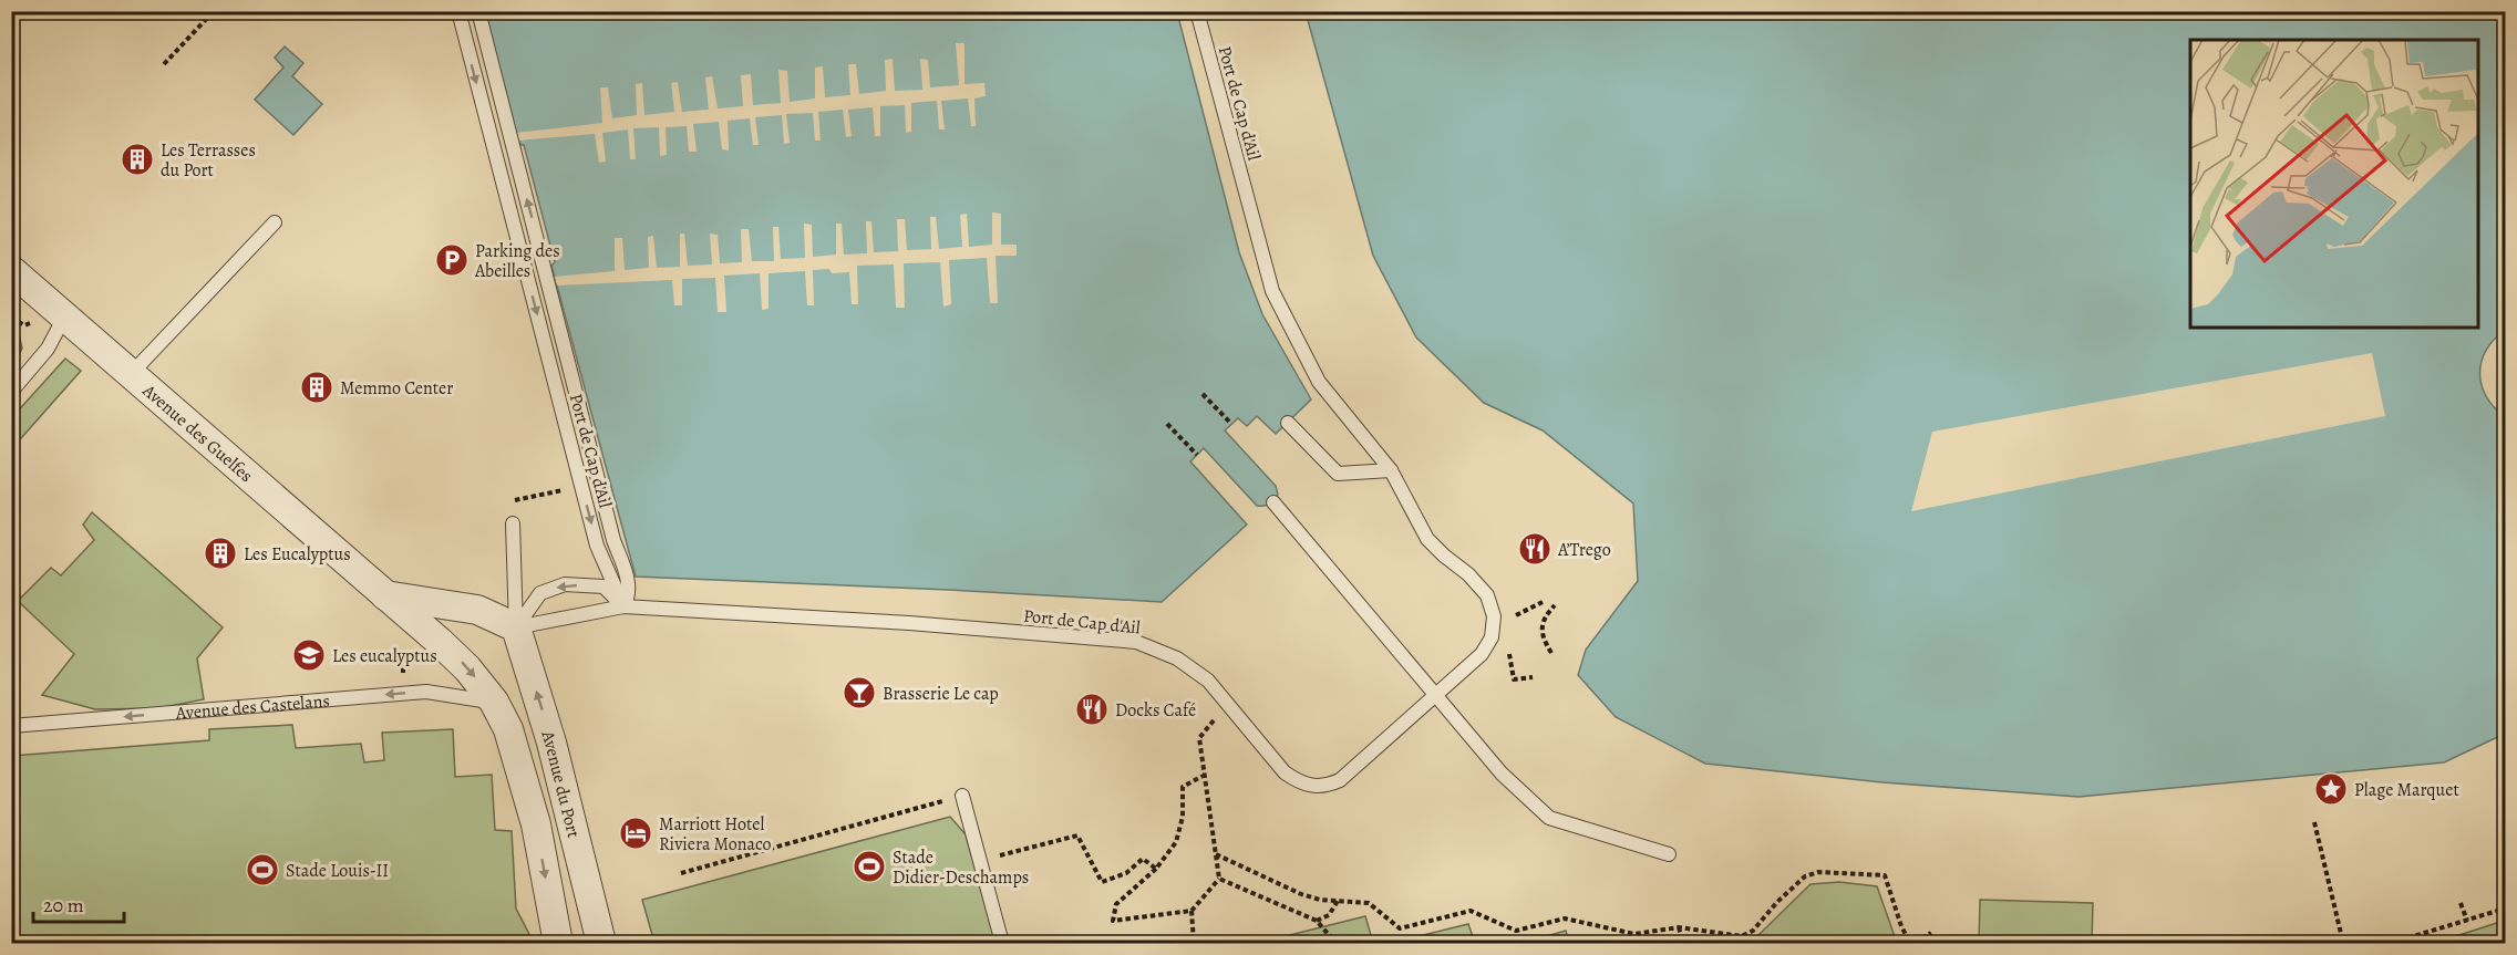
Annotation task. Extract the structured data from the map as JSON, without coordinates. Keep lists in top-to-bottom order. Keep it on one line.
{"streets":{"street":["Avenue des Guelfes","Avenue du Port"],"lane":["Port de Cap d'Ail","Avenue des Castelans"]},"one_way":["Avenue des Castelans"],"places":{"building":["Les Terrasses du Port","Memmo Center","Les Eucalyptus"],"parking":["Parking des Abeilles"],"restaurant":["A’Trego","Docks Café"],"school or university":["Les eucalyptus"],"bar":["Brasserie Le cap"],"place":["Plage Marquet"],"hotel":["Marriott Hotel Riviera Monaco"],"sports":["Stade Didier-Deschamps","Stade Louis-II"]},"scale_bar":"20 m"}
